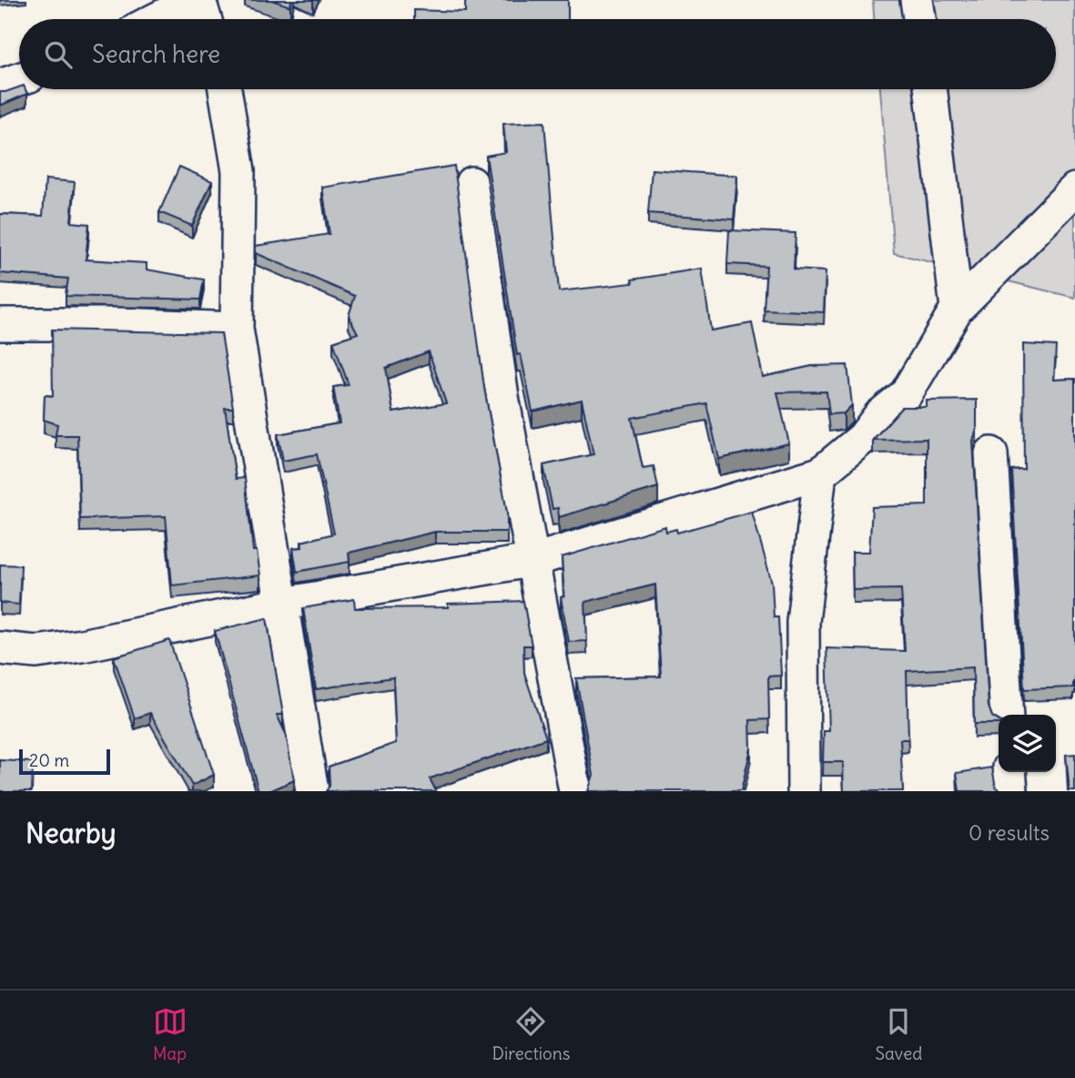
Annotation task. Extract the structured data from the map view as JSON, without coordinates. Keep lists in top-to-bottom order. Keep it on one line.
{"scale_bar":"20 m","page":{"search":"Search here","scale":"20 m","heading":["Nearby","0 results"],"nav":["Map","Directions","Saved"]}}
